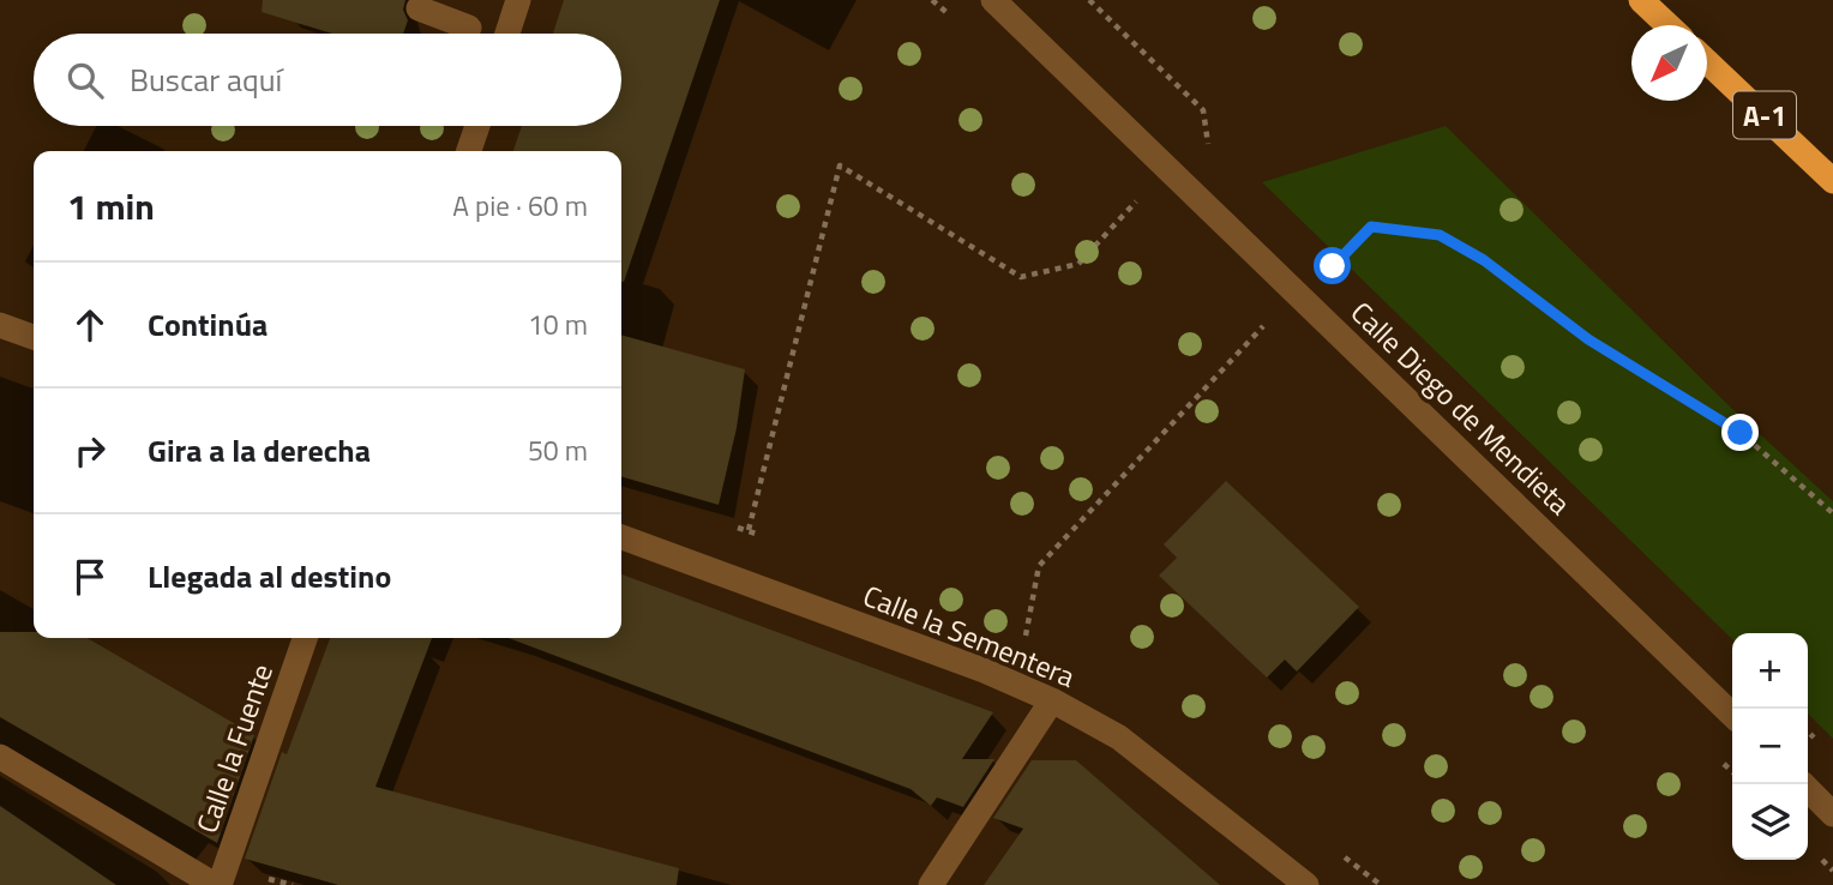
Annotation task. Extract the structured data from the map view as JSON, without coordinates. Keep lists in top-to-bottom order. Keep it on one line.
{"streets":{"highway":["A-1"],"street":["Calle Diego de Mendieta","Calle la Sementera","Calle la Fuente"]},"north":"bottom left","page":{"search":"Buscar aquí","heading":["1 min","A pie · 60 m"],"list":[["Continúa","10 m"],["Gira a la derecha","50 m"],"Llegada al destino"],"map_buttons":["+","−"]}}
